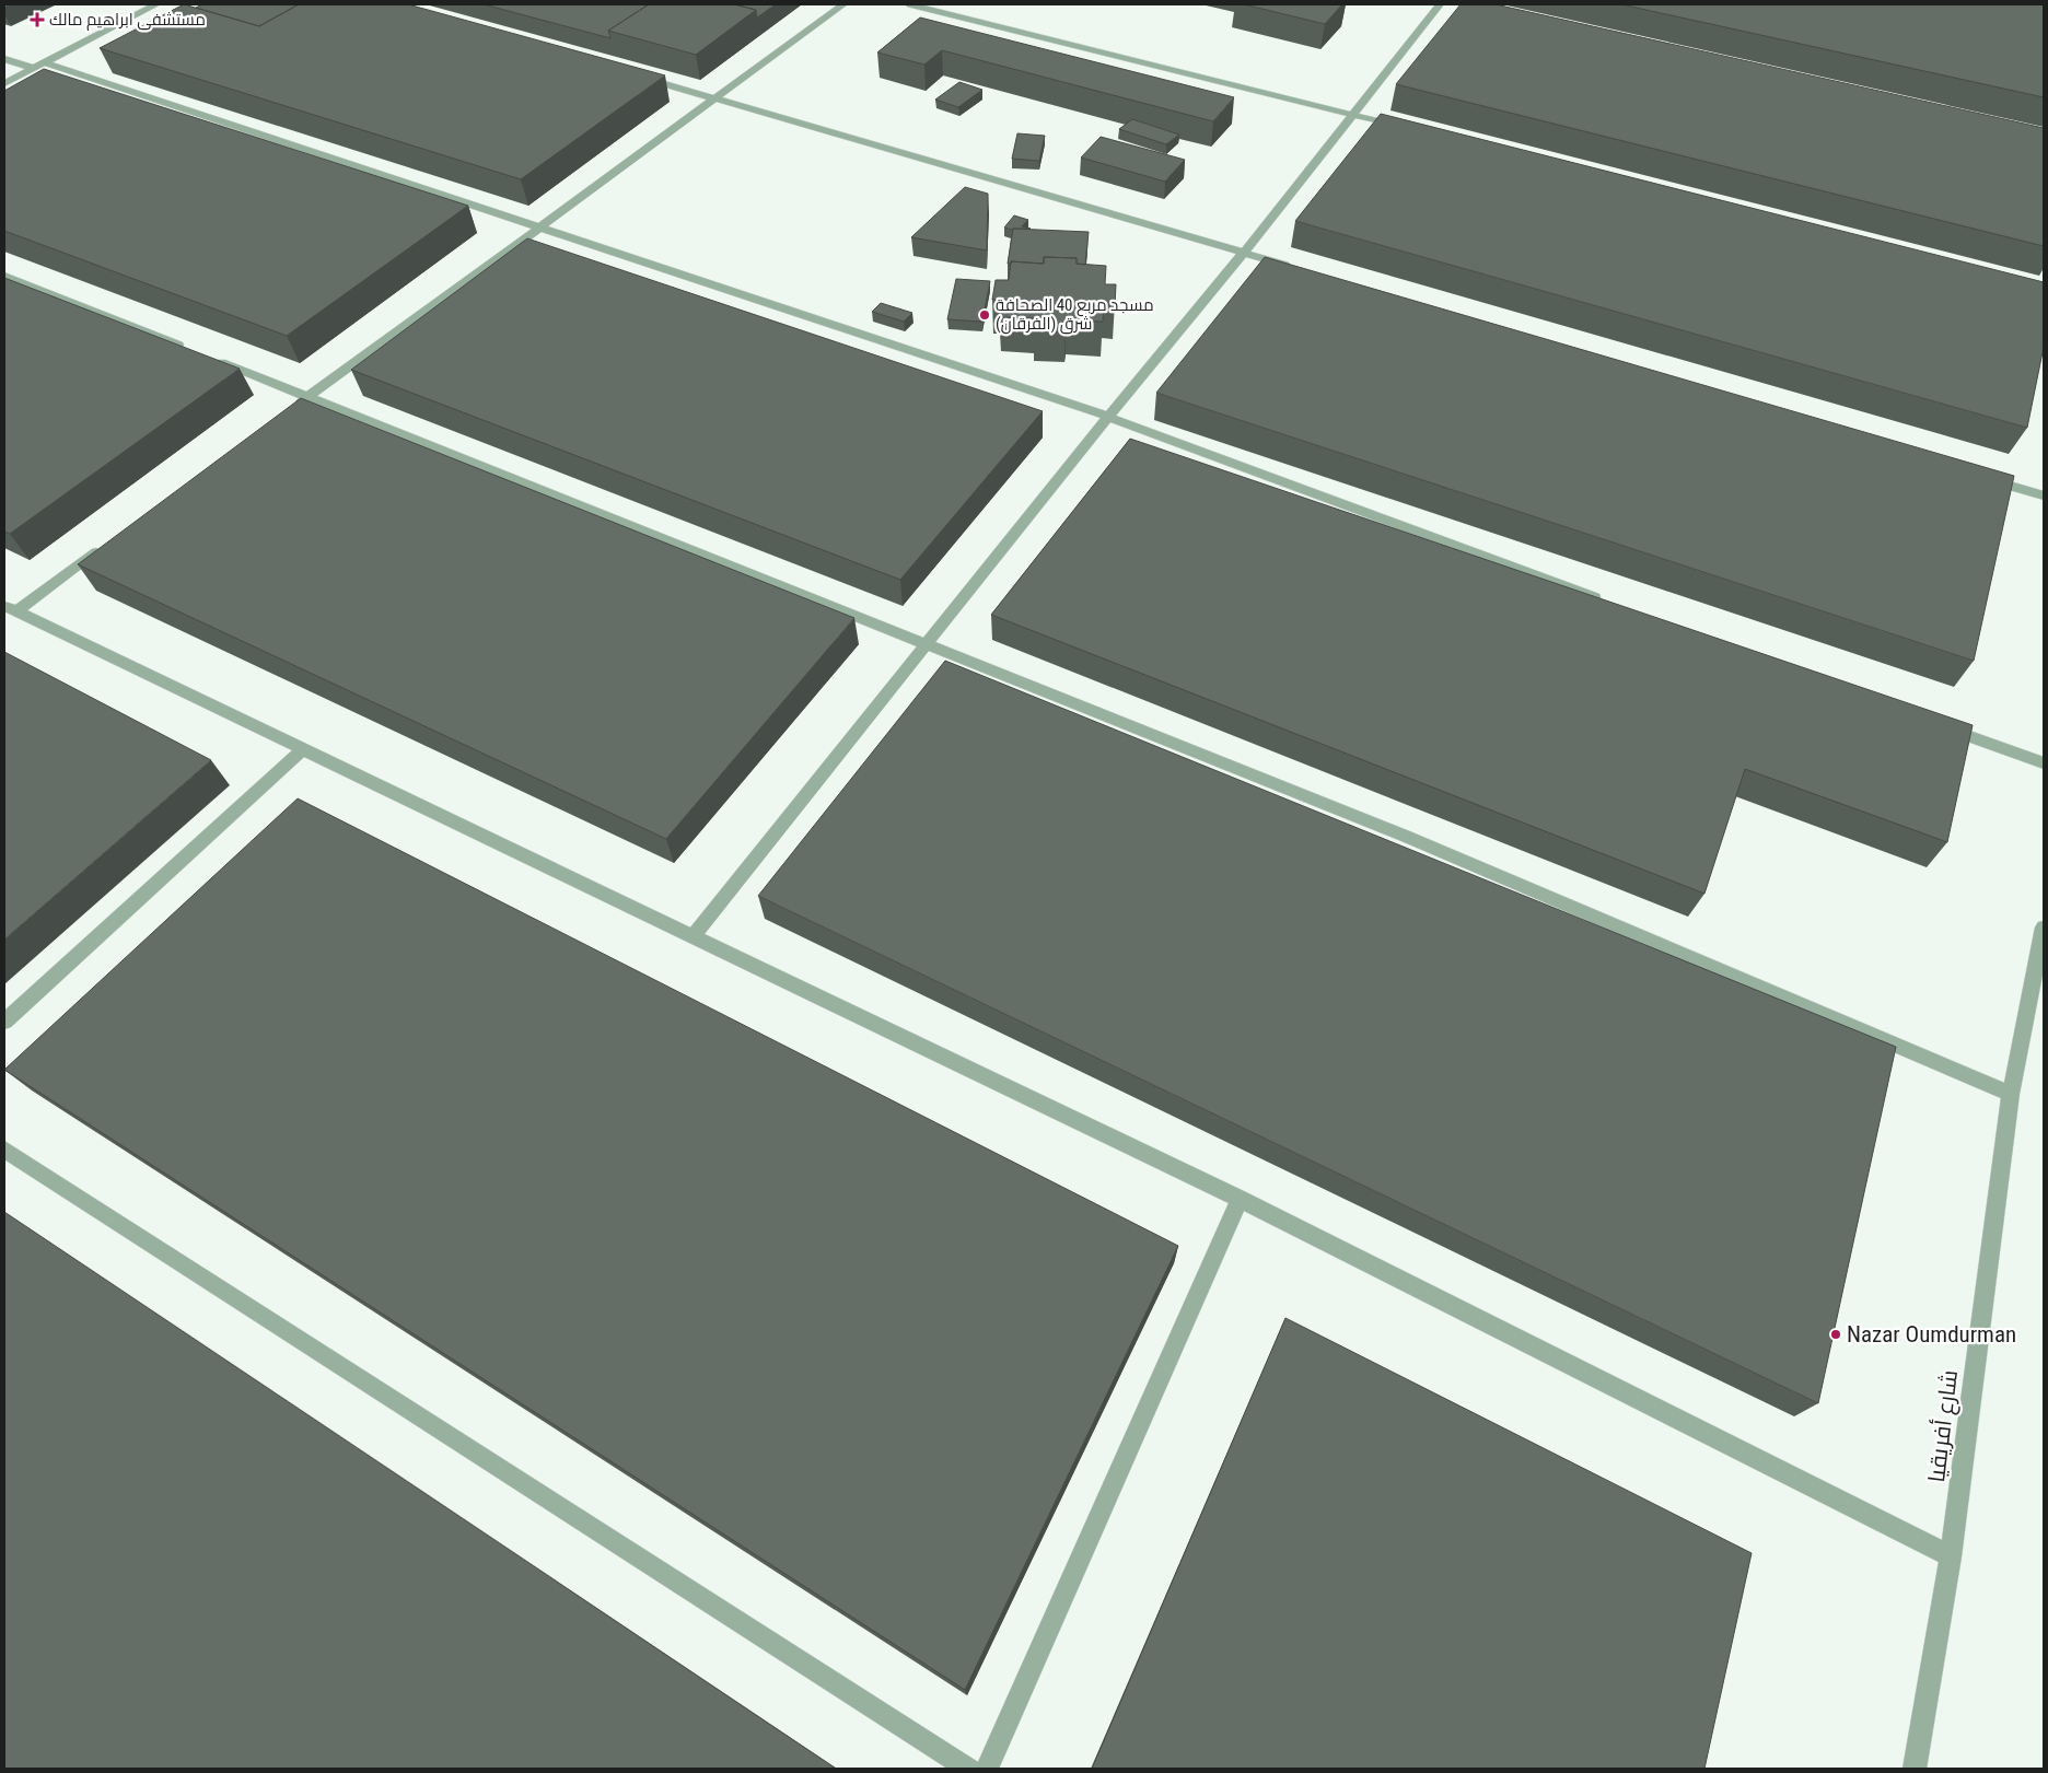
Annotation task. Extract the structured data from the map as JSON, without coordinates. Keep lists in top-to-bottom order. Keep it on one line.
{"streets":{"street":["شارع أفريقيا"]},"places":{"health":["مستشفى ابراهيم مالك"],"other":["مسجد مربع 40 الصحافة شرق (الفرقان)","Nazar Oumdurman"]}}
